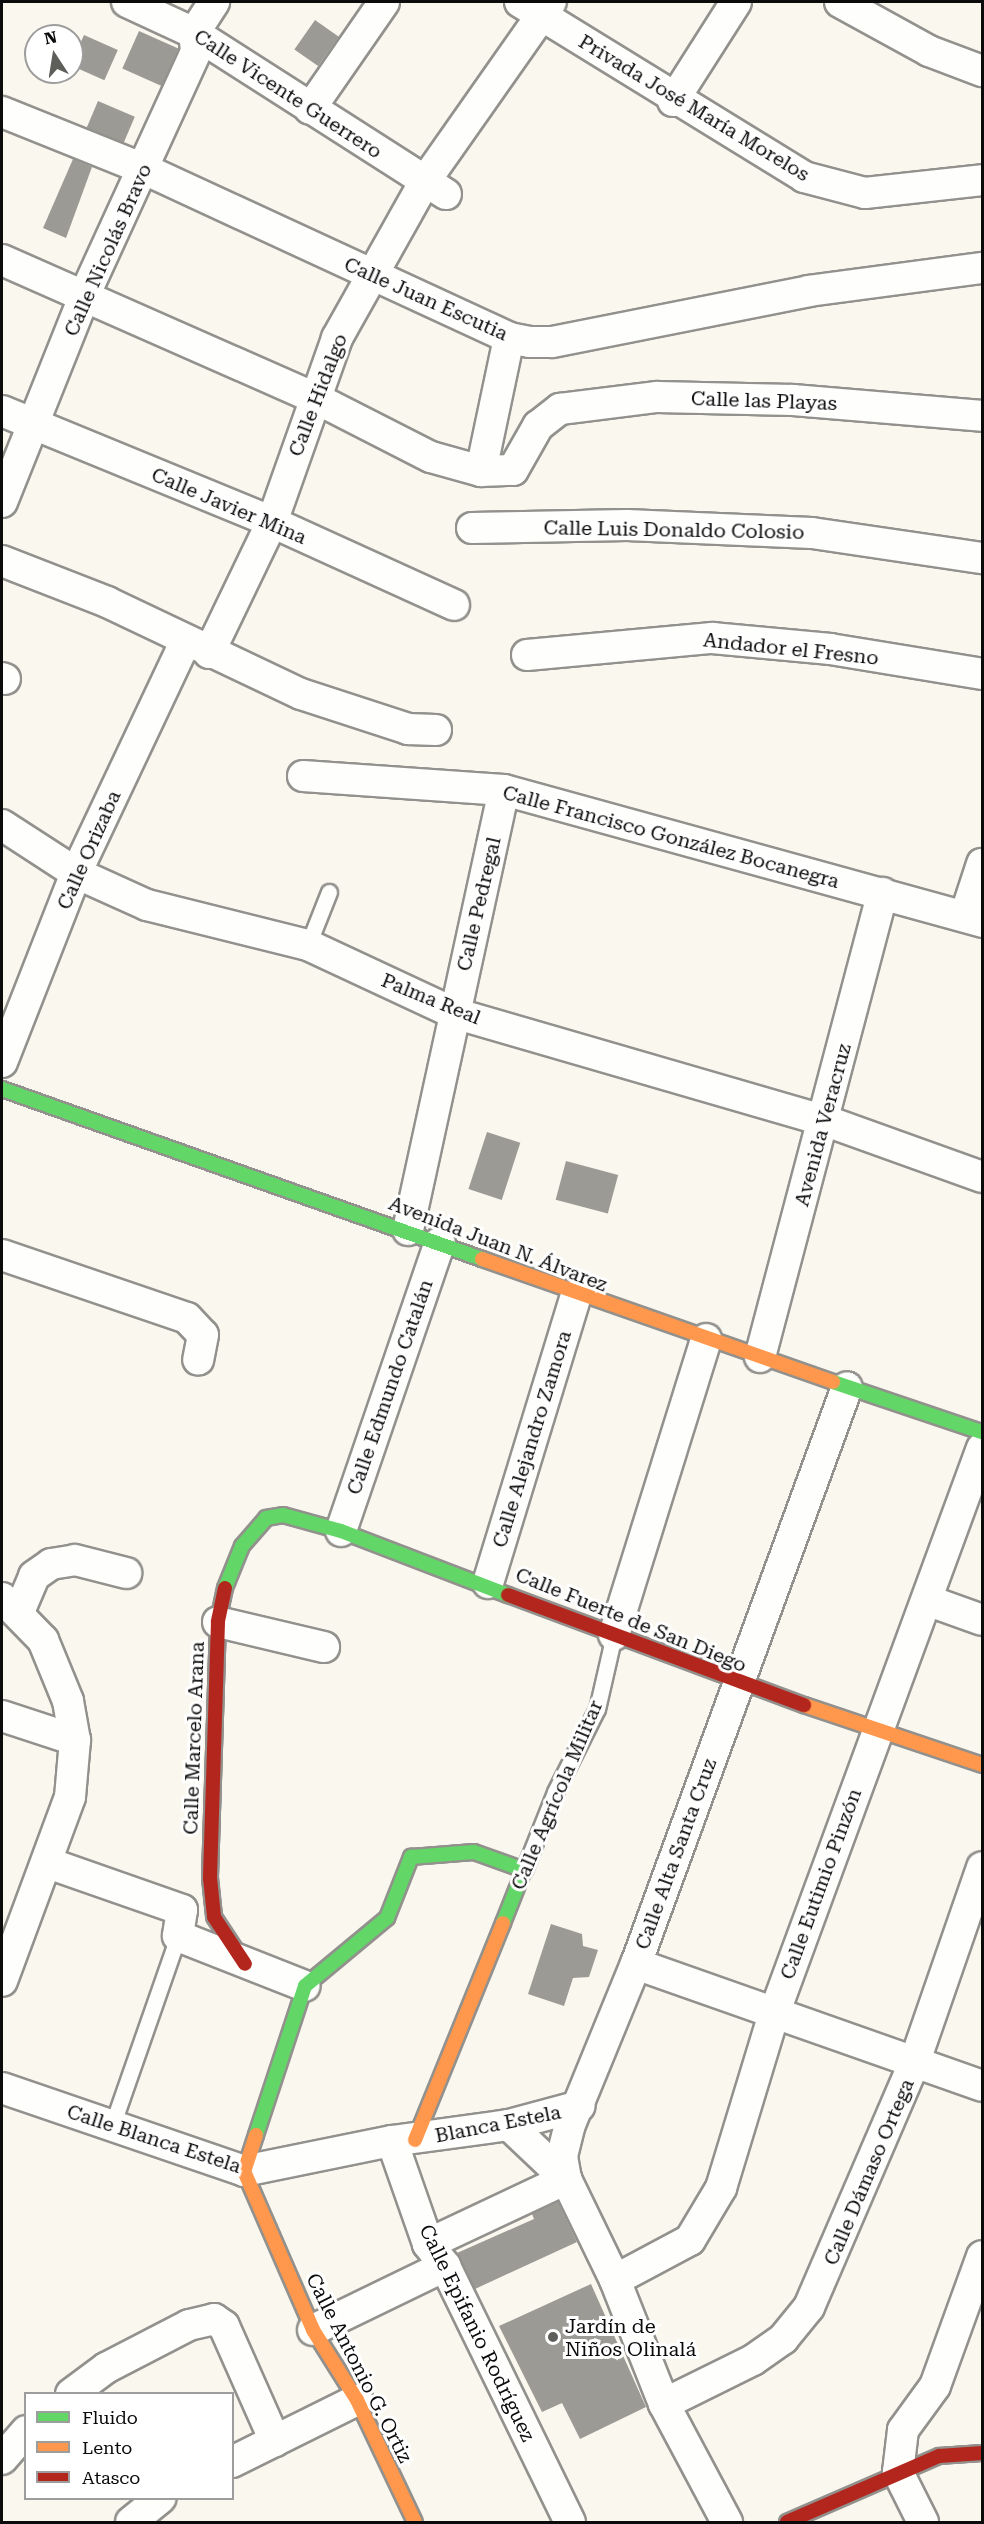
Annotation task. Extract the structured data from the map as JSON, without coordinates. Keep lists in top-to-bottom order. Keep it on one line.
{"streets":{"street":["Calle Vicente Guerrero","Privada José María Morelos","Calle Nicolás Bravo","Calle Juan Escutia","Calle Hidalgo","Calle las Playas","Calle Javier Mina","Calle Luis Donaldo Colosio","Andador el Fresno","Calle Francisco González Bocanegra","Calle Orizaba","Calle Pedregal","Palma Real","Avenida Veracruz","Avenida Juan N. Álvarez","Calle Edmundo Catalán","Calle Alejandro Zamora","Calle Fuerte de San Diego","Calle Marcelo Arana","Calle Agrícola Militar","Calle Alta Santa Cruz","Calle Eutimio Pinzón","Blanca Estela","Calle Blanca Estela","Calle Dámaso Ortega","Calle Epifanio Rodríguez","Calle Antonio G. Ortiz"]},"crossings":[["Calle Vicente Guerrero","Calle Nicolás Bravo"],["Calle Vicente Guerrero","Calle Hidalgo"],["Privada José María Morelos","Calle Hidalgo"],["Calle Nicolás Bravo","Calle Juan Escutia"],["Calle Nicolás Bravo","Calle Javier Mina"],["Calle Juan Escutia","Calle Hidalgo"],["Calle Hidalgo","Calle Javier Mina"],["Calle Hidalgo","Calle Orizaba"],["Calle Francisco González Bocanegra","Calle Pedregal"],["Calle Francisco González Bocanegra","Avenida Veracruz"],["Calle Orizaba","Palma Real"],["Calle Pedregal","Palma Real"],["Calle Pedregal","Avenida Juan N. Álvarez"],["Palma Real","Avenida Veracruz"],["Avenida Veracruz","Avenida Juan N. Álvarez"],["Avenida Juan N. Álvarez","Calle Edmundo Catalán"],["Avenida Juan N. Álvarez","Calle Alejandro Zamora"],["Avenida Juan N. Álvarez","Calle Agrícola Militar"],["Avenida Juan N. Álvarez","Calle Alta Santa Cruz"],["Calle Edmundo Catalán","Calle Fuerte de San Diego"],["Calle Alejandro Zamora","Calle Fuerte de San Diego"],["Calle Fuerte de San Diego","Calle Marcelo Arana"],["Calle Fuerte de San Diego","Calle Agrícola Militar"],["Calle Fuerte de San Diego","Calle Alta Santa Cruz"],["Calle Fuerte de San Diego","Calle Eutimio Pinzón"],["Calle Agrícola Militar","Blanca Estela"],["Calle Agrícola Militar","Calle Blanca Estela"],["Calle Agrícola Militar","Calle Epifanio Rodríguez"],["Calle Alta Santa Cruz","Blanca Estela"],["Blanca Estela","Calle Blanca Estela"],["Blanca Estela","Calle Epifanio Rodríguez"],["Calle Blanca Estela","Calle Epifanio Rodríguez"],["Calle Blanca Estela","Calle Antonio G. Ortiz"]],"places":["Jardín de Niños Olinalá"],"legend":["Fluido","Lento","Atasco"],"north":"top"}
